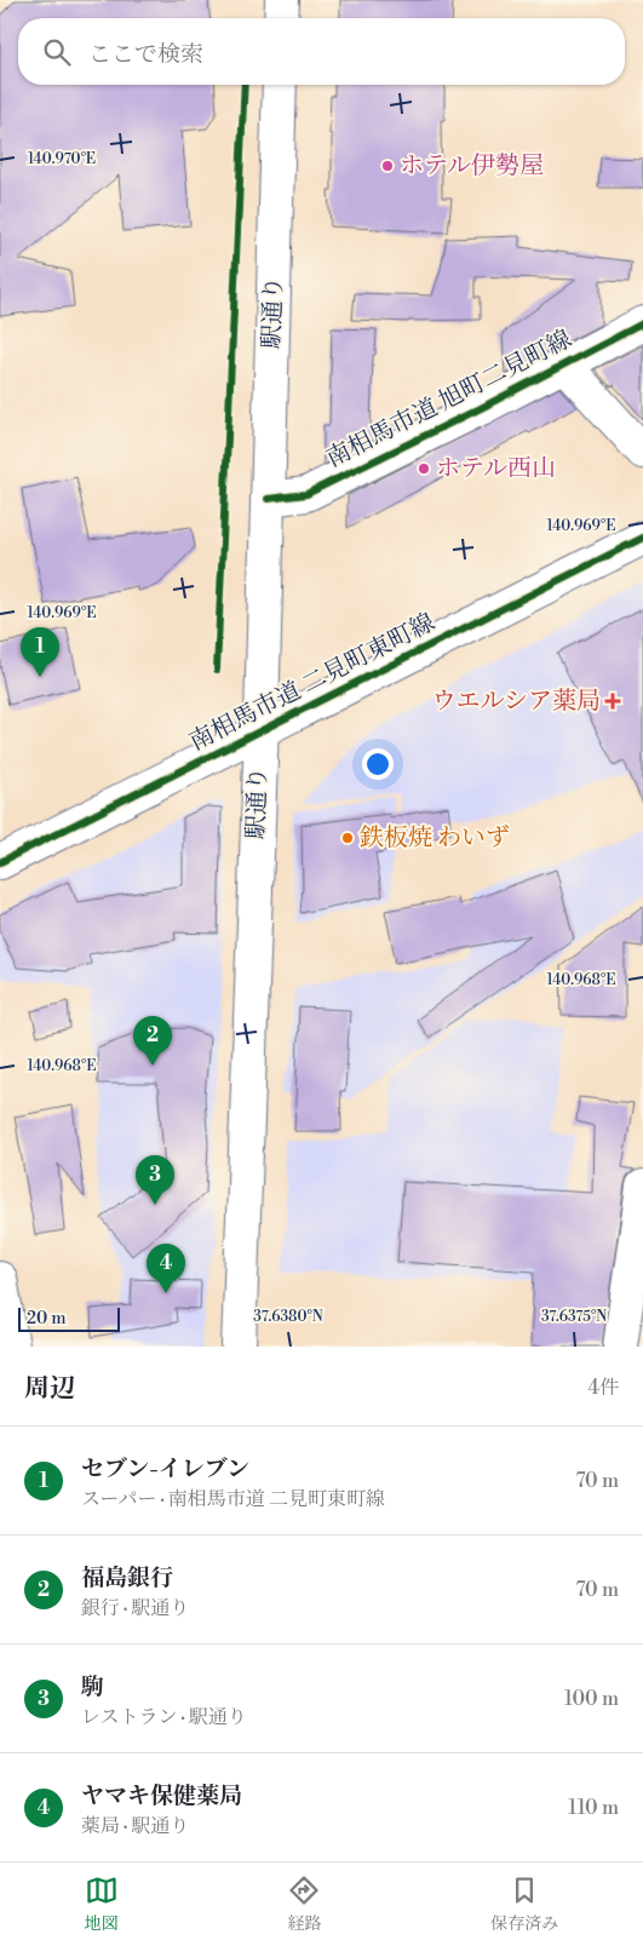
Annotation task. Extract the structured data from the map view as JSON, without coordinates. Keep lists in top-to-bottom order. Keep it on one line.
{"streets":{"street":["駅通り","南相馬市道 旭町二見町線","南相馬市道 二見町東町線"]},"crossings":[["駅通り","南相馬市道 旭町二見町線"],["駅通り","南相馬市道 二見町東町線"]],"places":{"other":["ホテル伊勢屋","ホテル西山","鉄板焼 わいず"],"health":["ウエルシア薬局"]},"scale_bar":"20 m","page":{"search":"ここで検索","pins":["1","2","3","4"],"scale":"20 m","heading":["周辺","4件"],"list":[{"mark":"1","name":"セブン-イレブン","note":"スーパー · 南相馬市道 二見町東町線","value":"70 m"},{"mark":"2","name":"福島銀行","note":"銀行 · 駅通り","value":"70 m"},{"mark":"3","name":"駒","note":"レストラン · 駅通り","value":"100 m"},{"mark":"4","name":"ヤマキ保健薬局","note":"薬局 · 駅通り","value":"110 m"}],"nav":["地図","経路","保存済み"]},"coordinates":["140.970°E","140.969°E","140.968°E","37.6380°N","37.6375°N"]}
